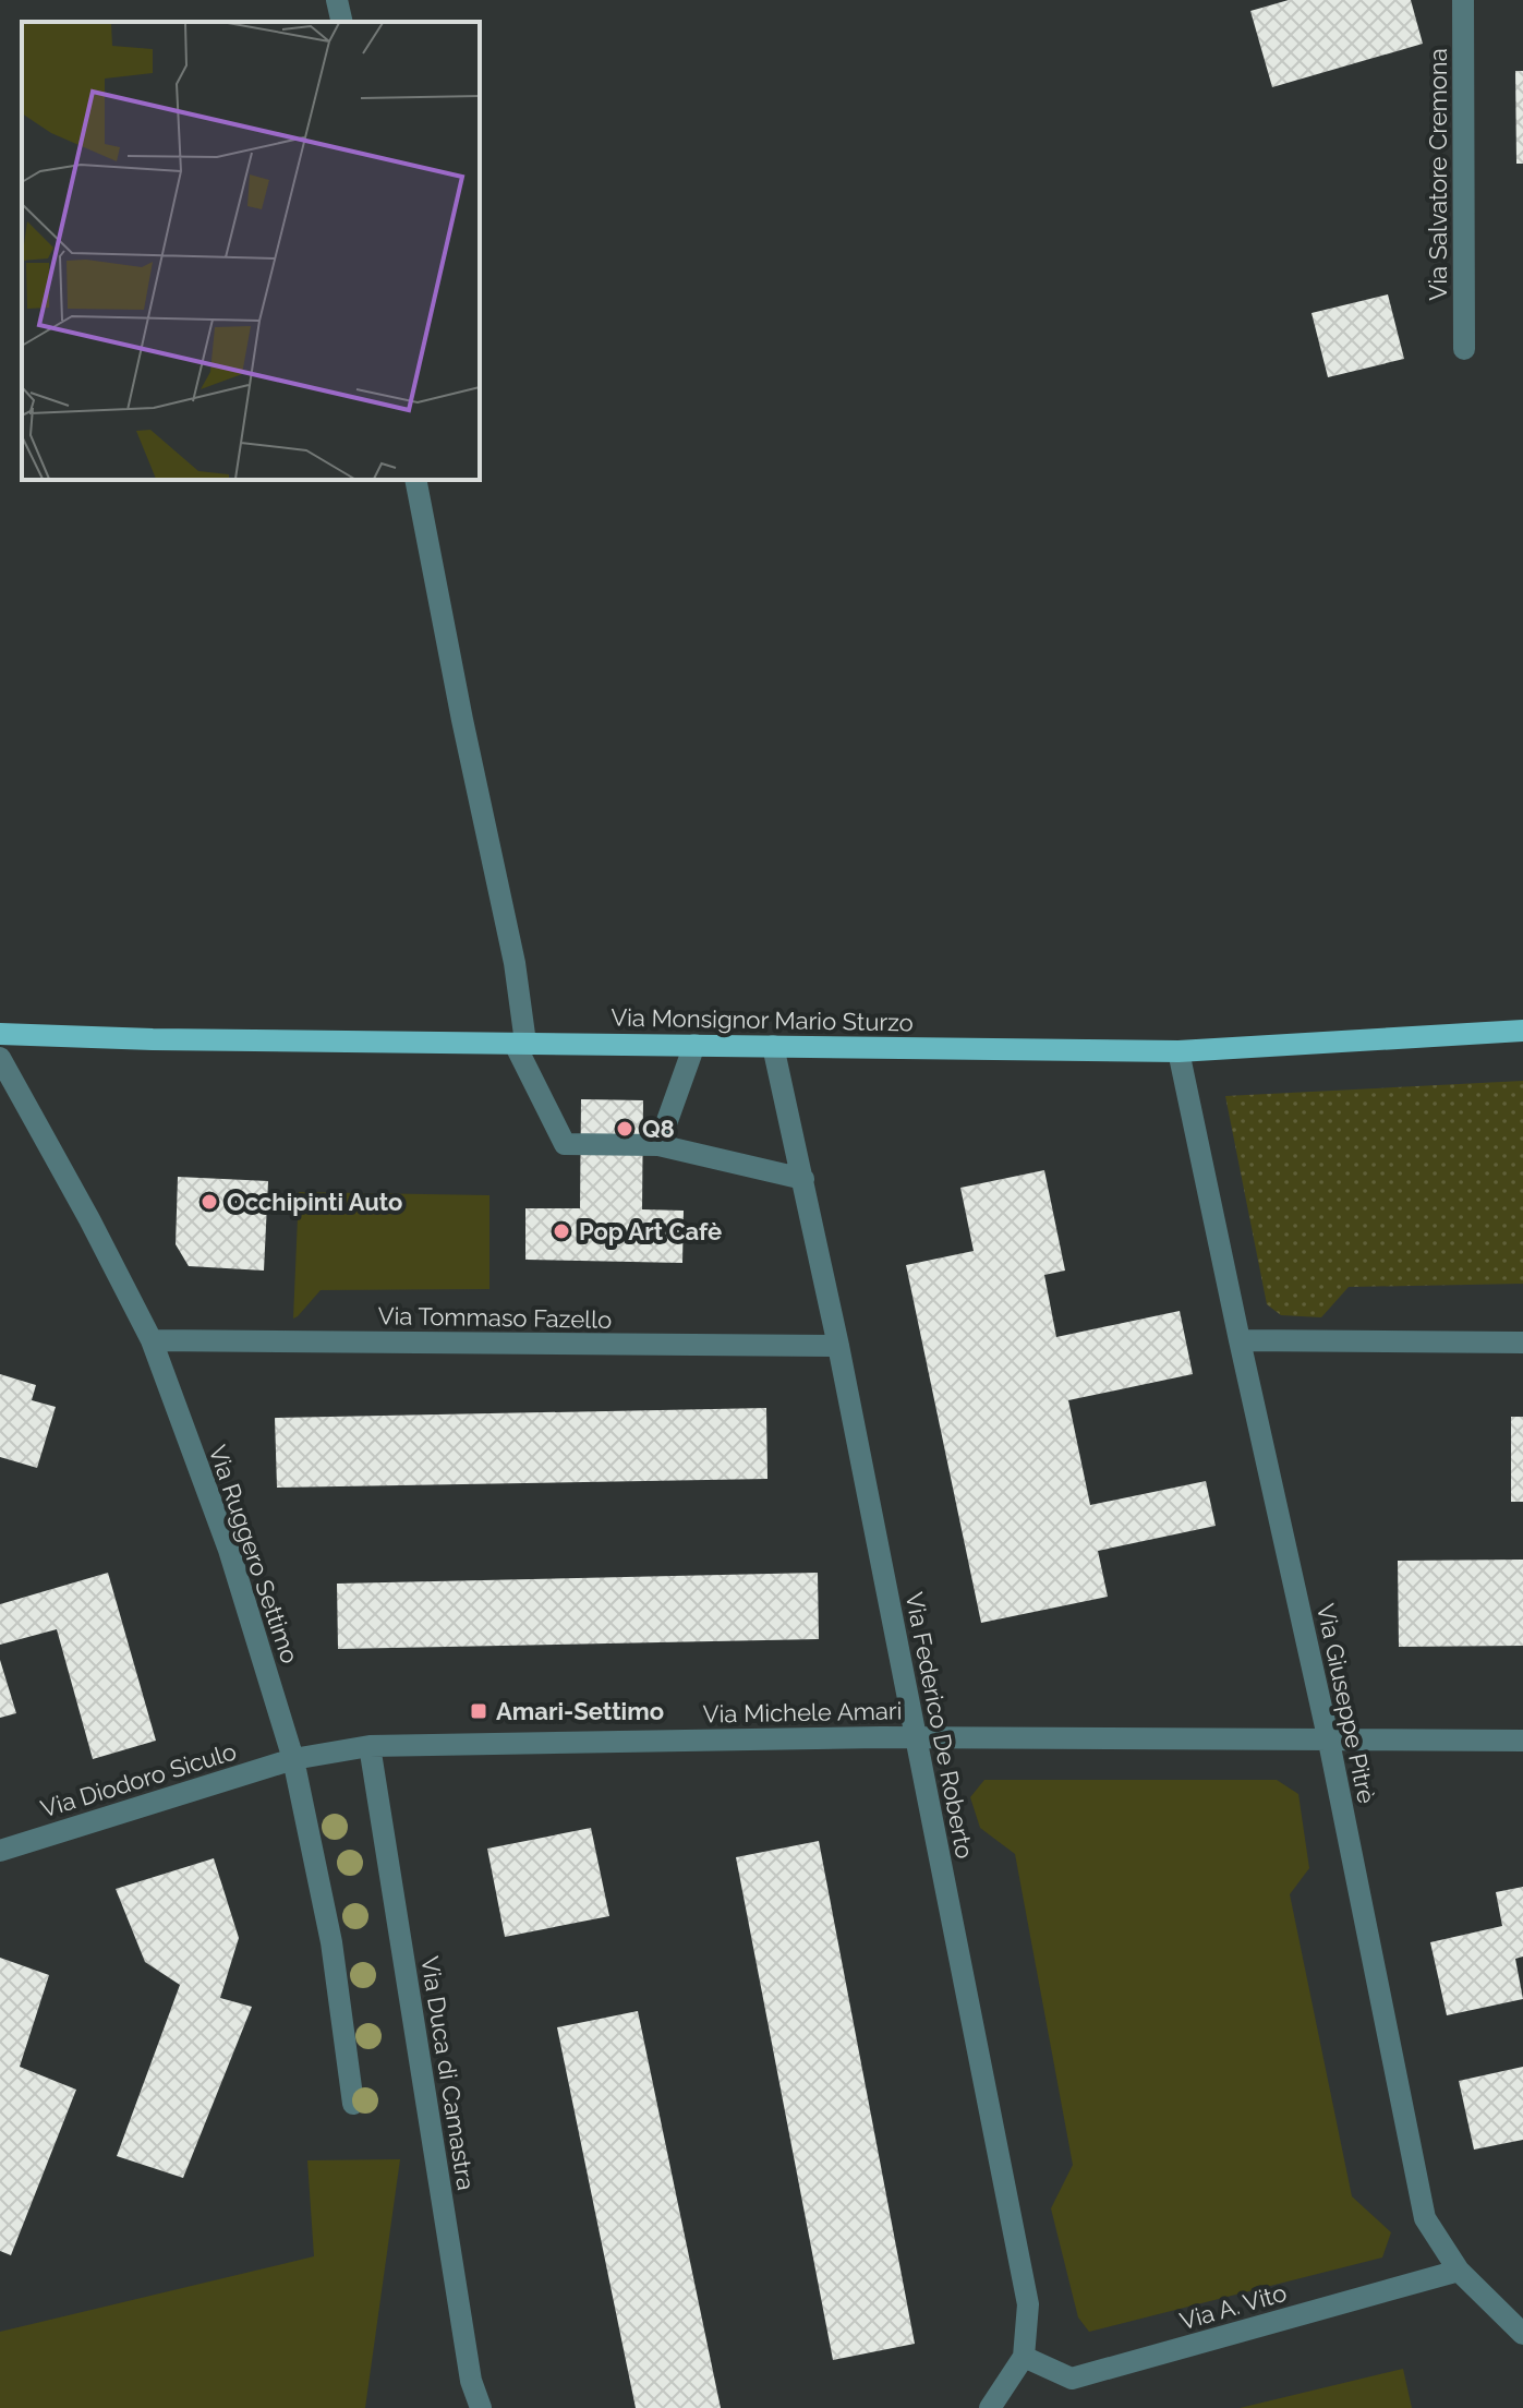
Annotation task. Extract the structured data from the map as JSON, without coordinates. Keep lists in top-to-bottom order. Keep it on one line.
{"streets":{"main road":["Via Monsignor Mario Sturzo"],"street":["Via Salvatore Cremona","Via Tommaso Fazello","Via Ruggero Settimo","Via Giuseppe Pitrè","Via Michele Amari","Via Federico De Roberto","Via Diodoro Siculo","Via Duca di Camastra","Via A. Vito"]},"crossings":[["Via Monsignor Mario Sturzo","Via Giuseppe Pitrè"],["Via Monsignor Mario Sturzo","Via Federico De Roberto"],["Via Tommaso Fazello","Via Ruggero Settimo"],["Via Tommaso Fazello","Via Federico De Roberto"],["Via Ruggero Settimo","Via Michele Amari"],["Via Ruggero Settimo","Via Diodoro Siculo"],["Via Giuseppe Pitrè","Via Michele Amari"],["Via Giuseppe Pitrè","Via A. Vito"],["Via Michele Amari","Via Federico De Roberto"],["Via Michele Amari","Via Diodoro Siculo"],["Via Michele Amari","Via Duca di Camastra"],["Via Federico De Roberto","Via A. Vito"]],"places":{"other":["Q8","Occhipinti Auto","Pop Art Cafè"],"transit":["Amari-Settimo"]}}
